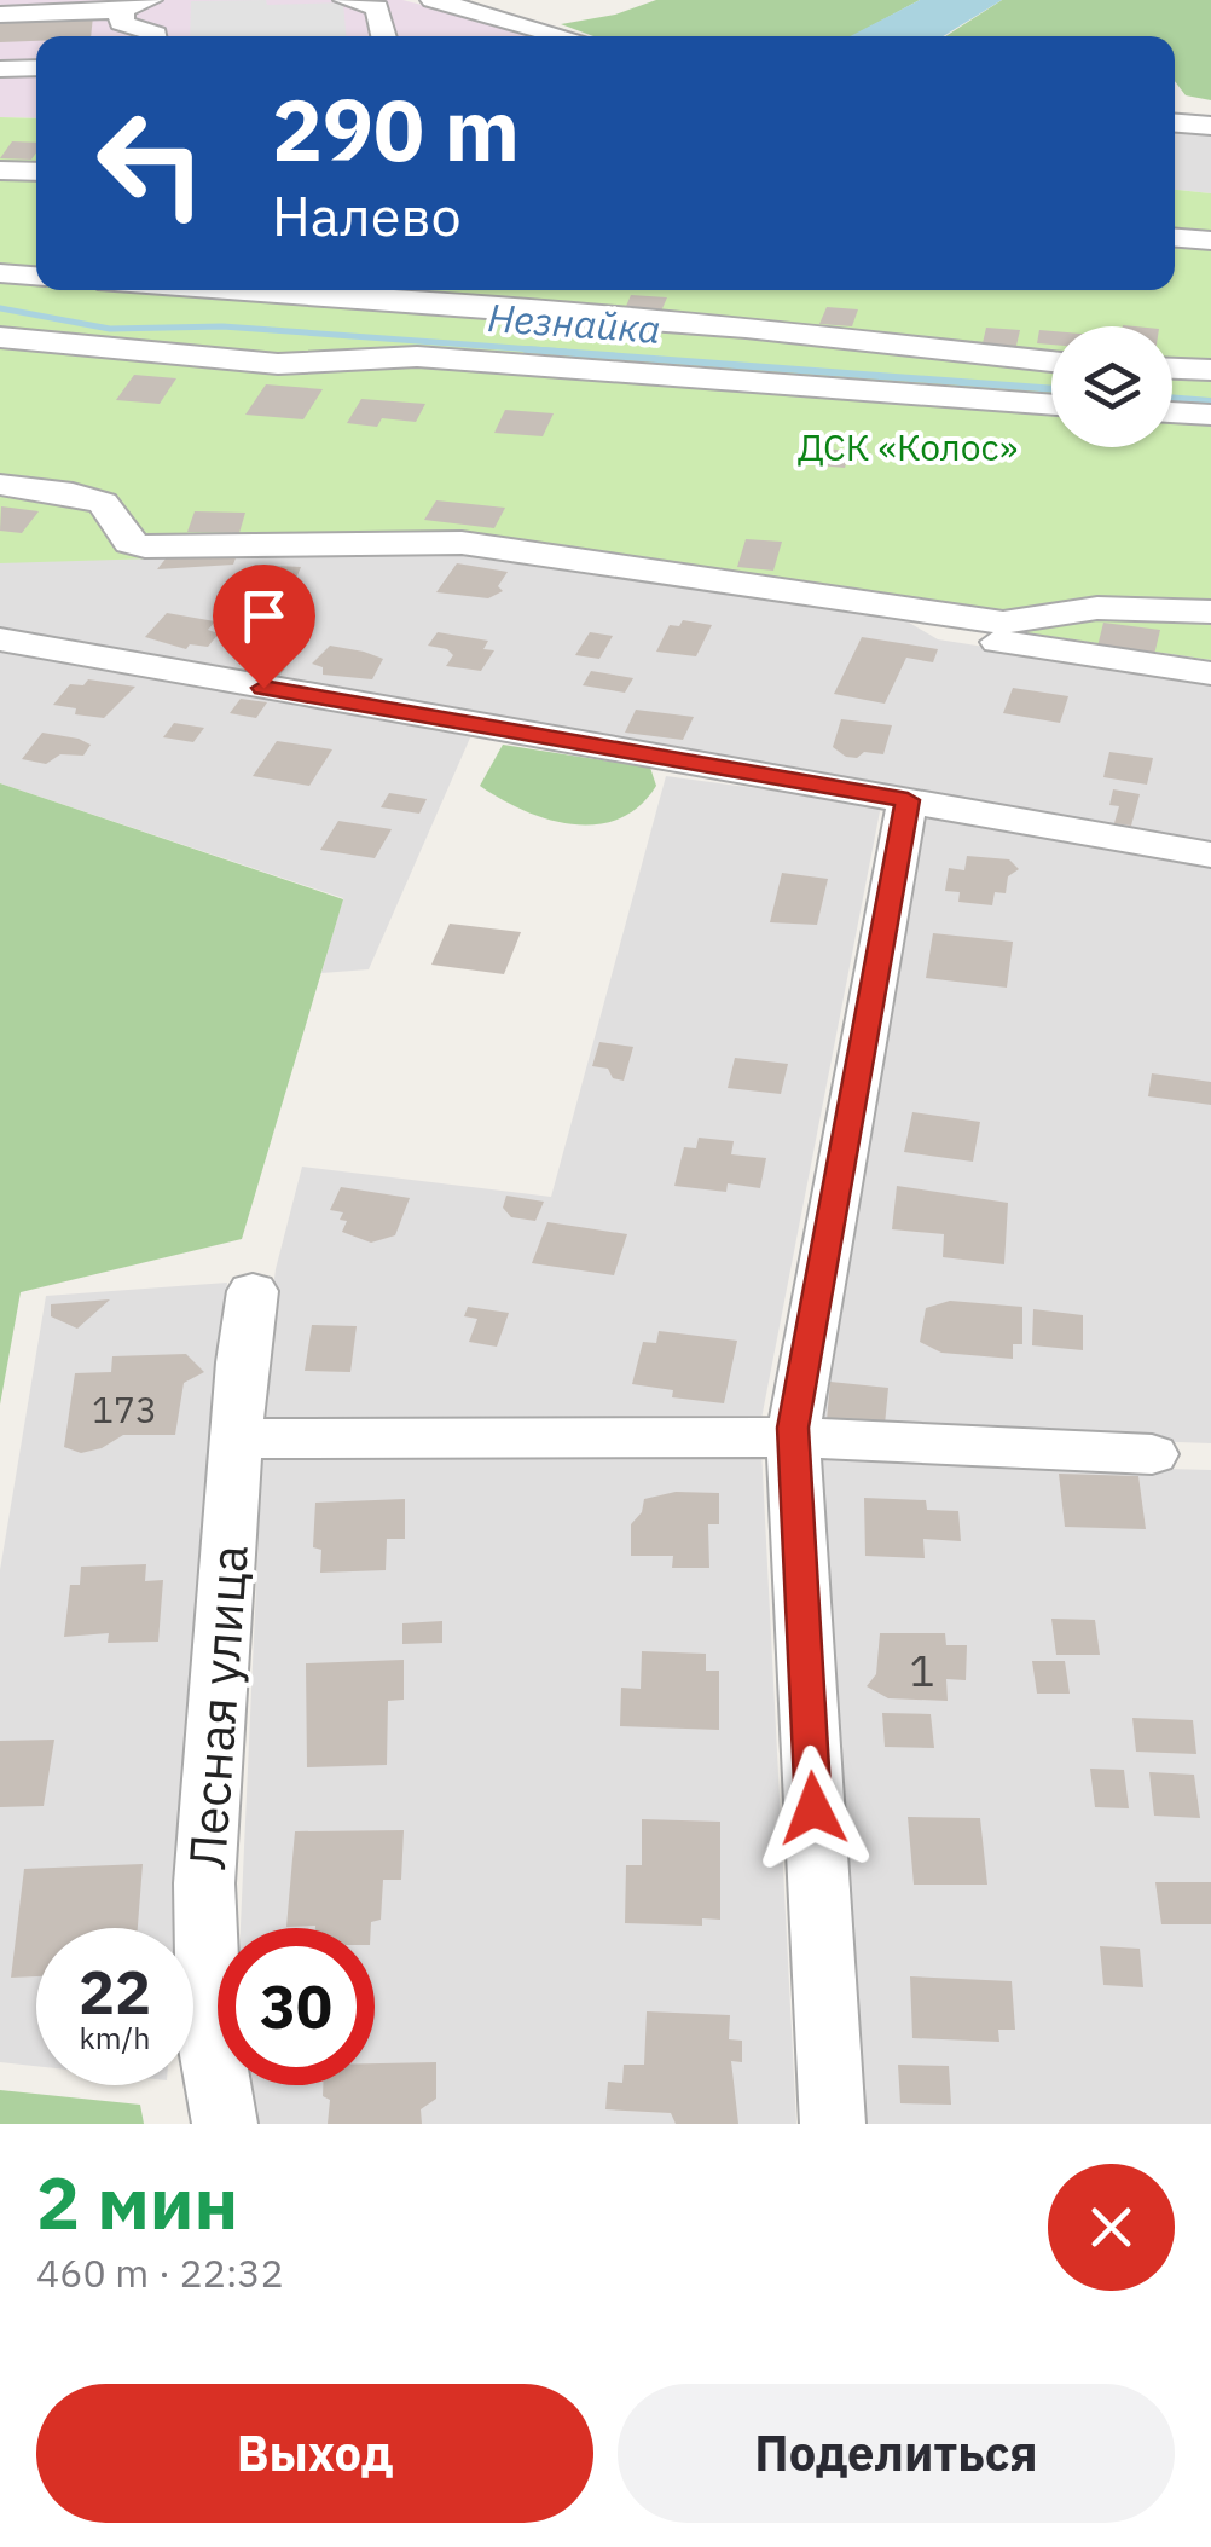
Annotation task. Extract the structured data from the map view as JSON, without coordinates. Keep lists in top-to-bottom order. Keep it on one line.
{"streets":{"street":["Лесная улица"]},"water":["Незнайка"],"parks":["ДСК «Колос»"],"house_numbers":["173","1"],"page":{"turn":["290 m","Налево"],"speed":"22 km/h","limit":"30","heading":["2 мин","460 m · 22:32"],"buttons":["Выход","Поделиться"]}}
